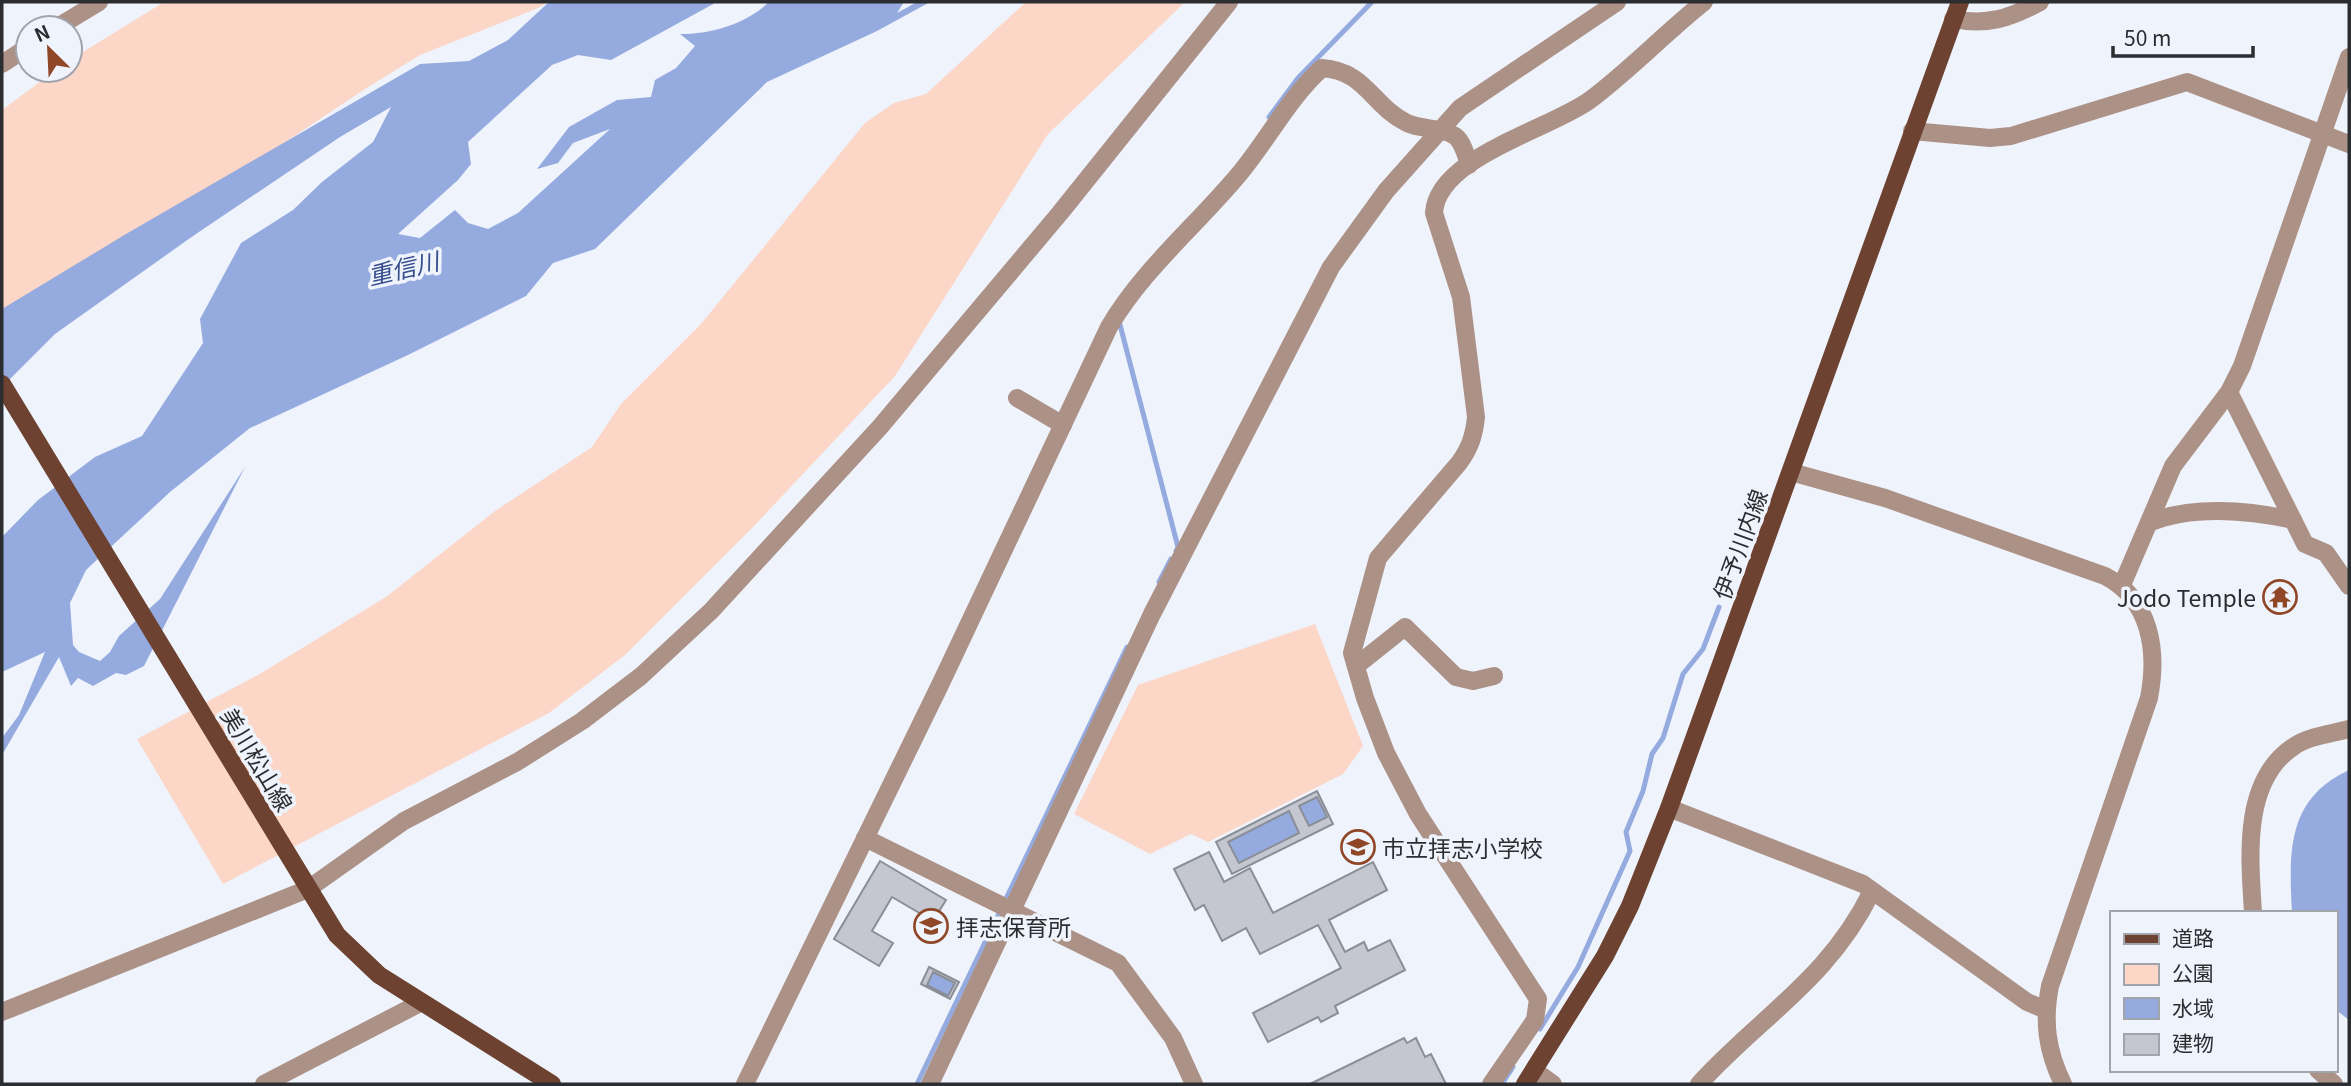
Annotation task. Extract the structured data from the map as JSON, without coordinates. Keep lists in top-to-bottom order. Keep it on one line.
{"streets":{"main road":["伊予川内線","美川松山線"]},"water":["重信川"],"places":{"temple":["Jodo Temple"],"school or university":["市立拝志小学校","拝志保育所"]},"legend":["道路","公園","水域","建物"],"scale_bar":"50 m","north":"top left"}
